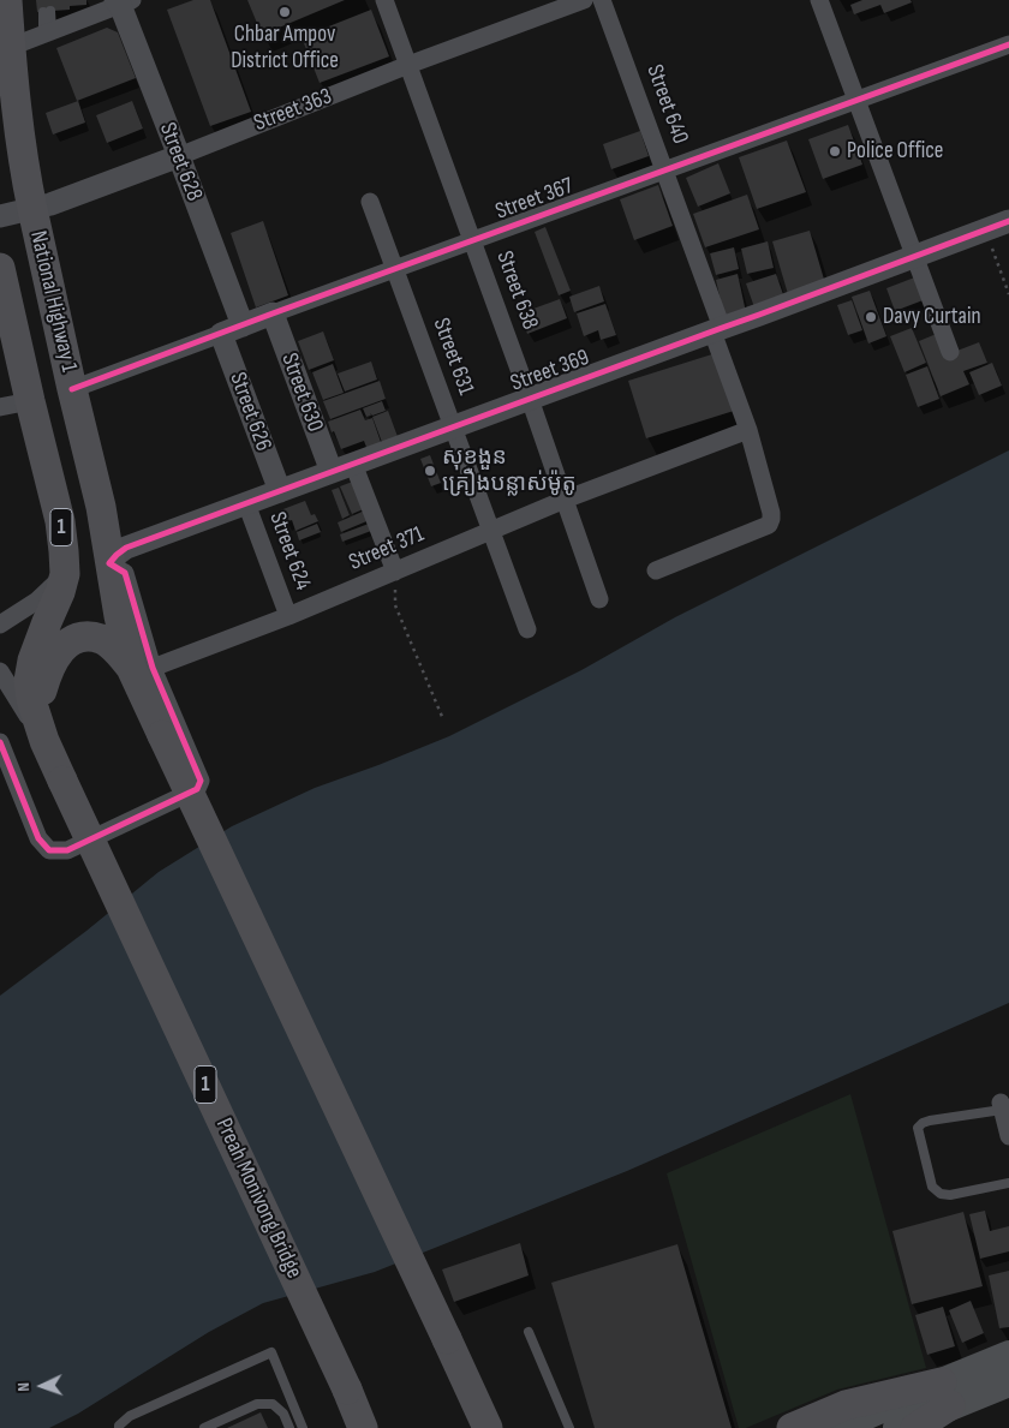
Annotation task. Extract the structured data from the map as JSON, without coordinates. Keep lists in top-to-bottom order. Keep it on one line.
{"streets":{"highway":["National Highway 1","1","Preah Monivong Bridge"],"street":["Street 640","Street 363","Street 628","Street 367","Street 638","Street 631","Street 369","Street 630","Street 626","Street 371","Street 624"]},"crossings":[["Street 640","Street 367"],["Street 640","Street 369"],["Street 640","Street 371"],["Street 363","Street 628"],["Street 363","Street 638"],["Street 363","National Highway 1"],["Street 628","Street 367"],["Street 367","Street 638"],["Street 367","National Highway 1"],["Street 367","Street 631"],["Street 367","Street 630"],["Street 367","Street 626"],["Street 638","Street 369"],["Street 638","Street 371"],["National Highway 1","Street 369"],["National Highway 1","Street 371"],["National Highway 1","Preah Monivong Bridge"],["Street 631","Street 369"],["Street 631","Street 371"],["Street 369","Street 630"],["Street 369","Street 626"],["Street 369","Street 624"],["Street 371","Street 624"]],"places":["Chbar Ampov District Office","Police Office","Davy Curtain","សុខងួន គ្រឿងបន្លាស់ម៉ូតូ"],"north":"left"}
